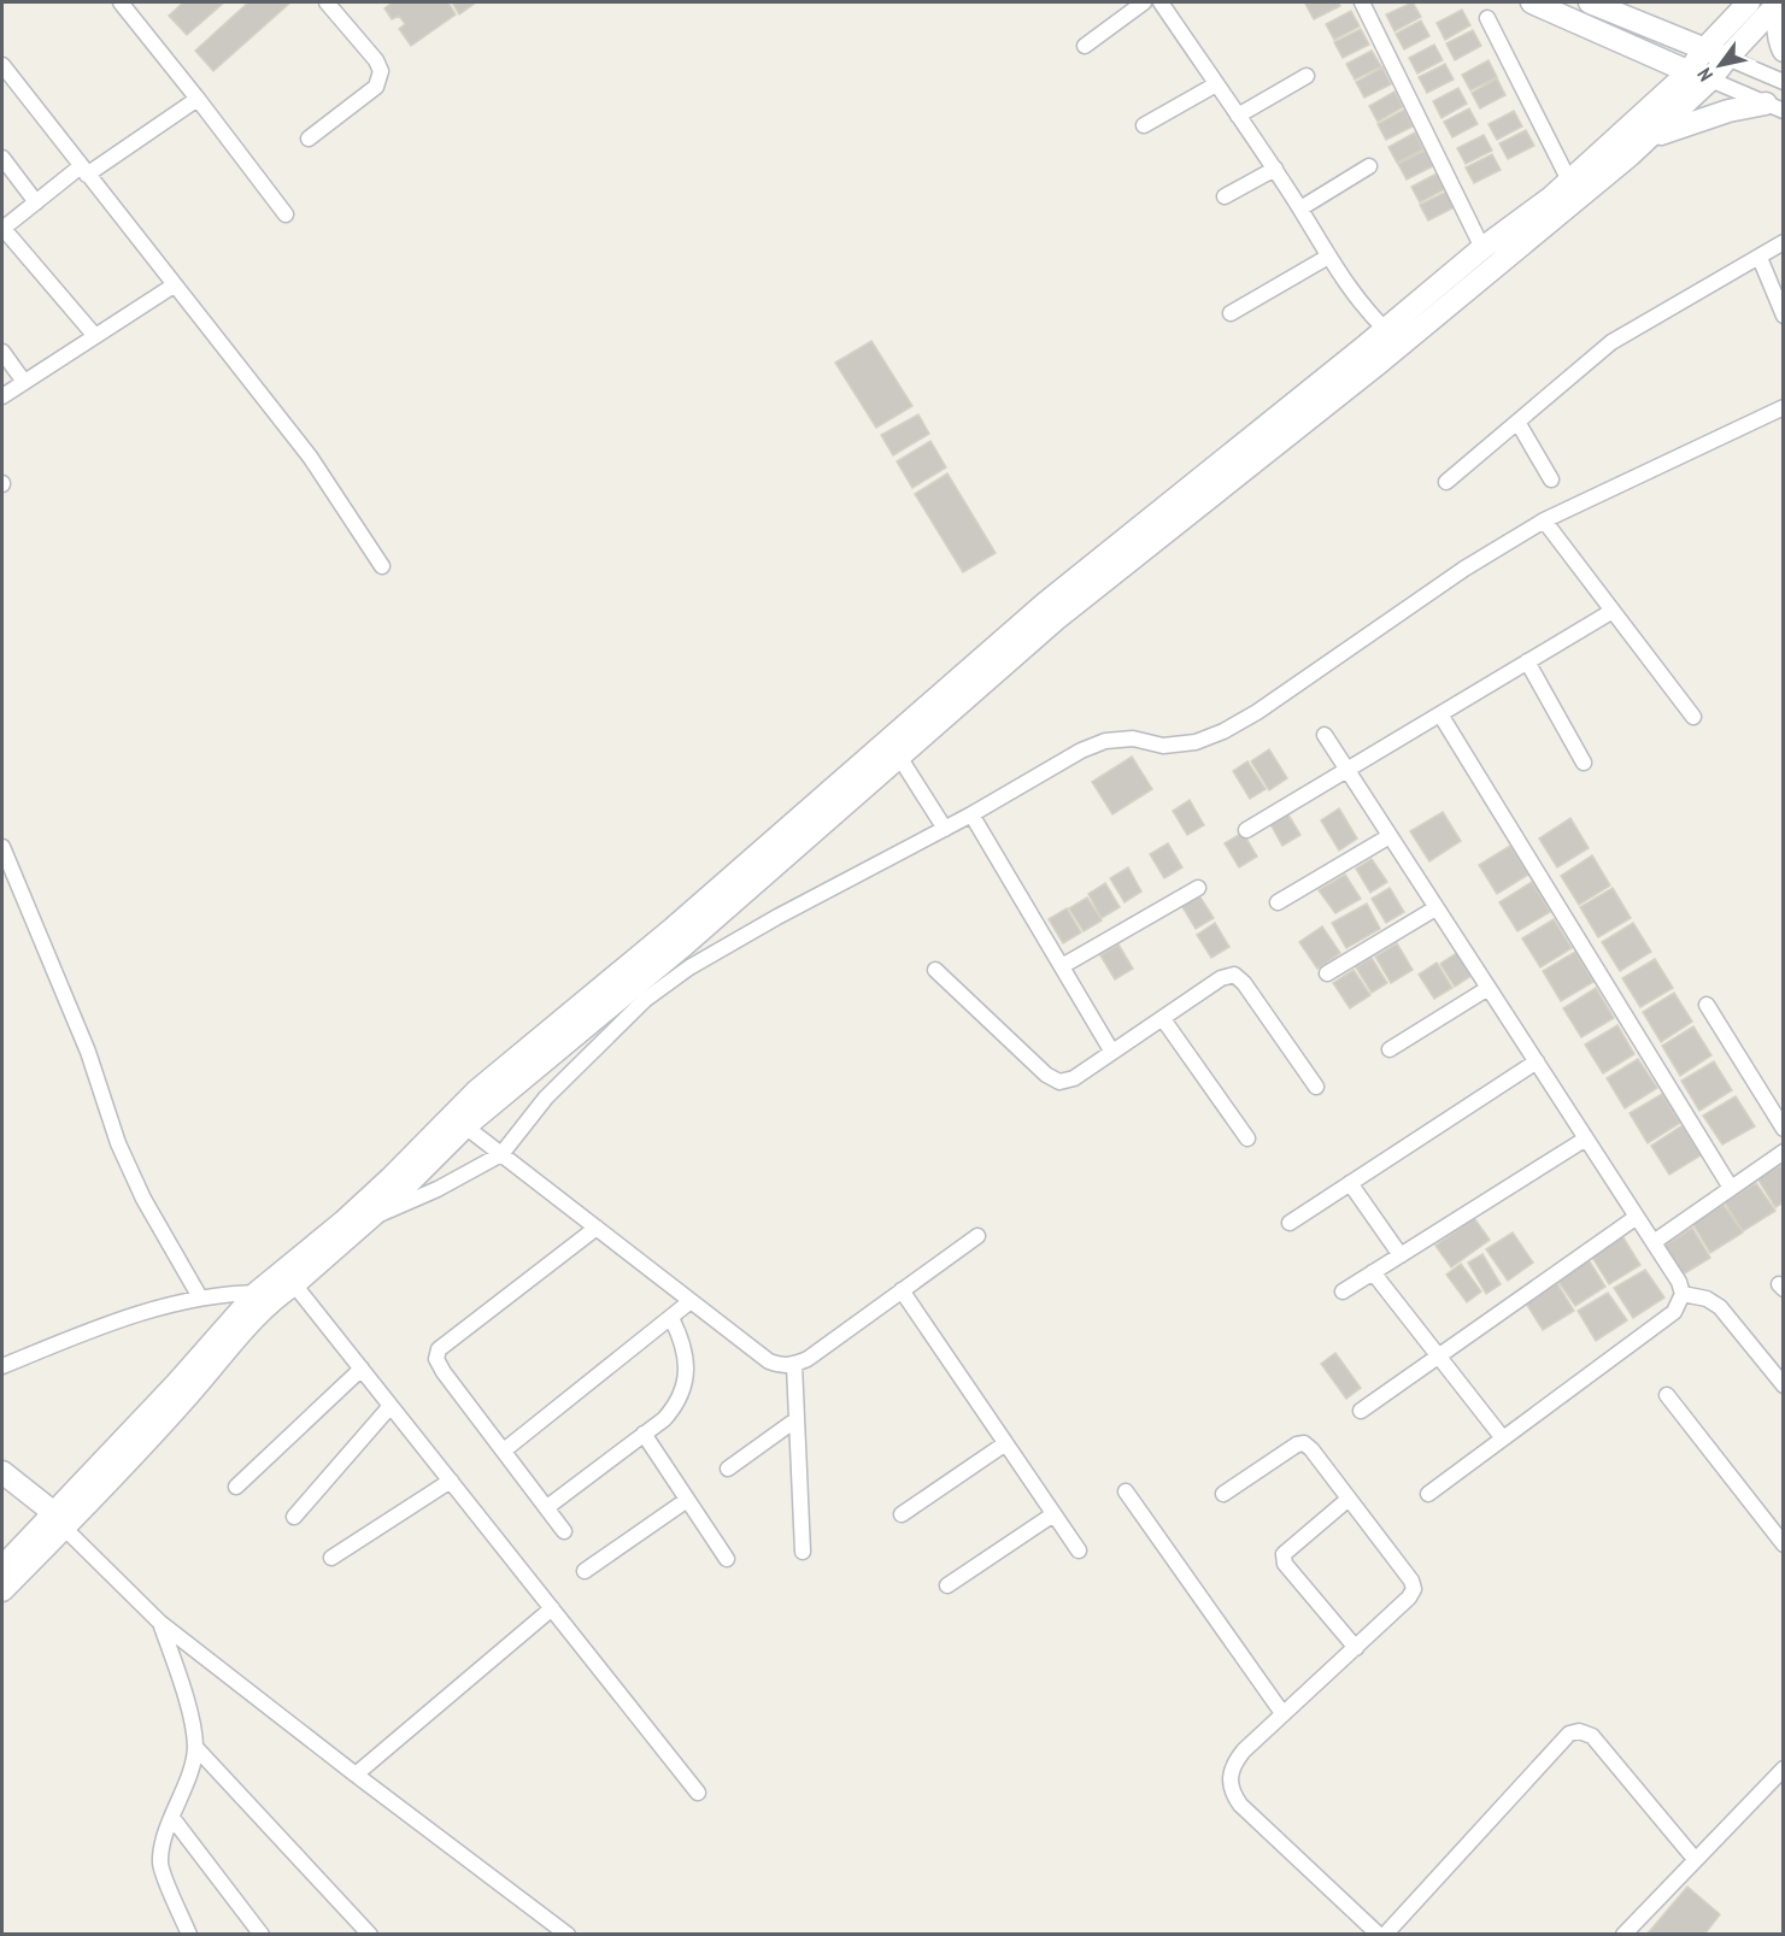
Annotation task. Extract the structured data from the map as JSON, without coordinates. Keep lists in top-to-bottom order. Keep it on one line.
{"north":"bottom left"}
